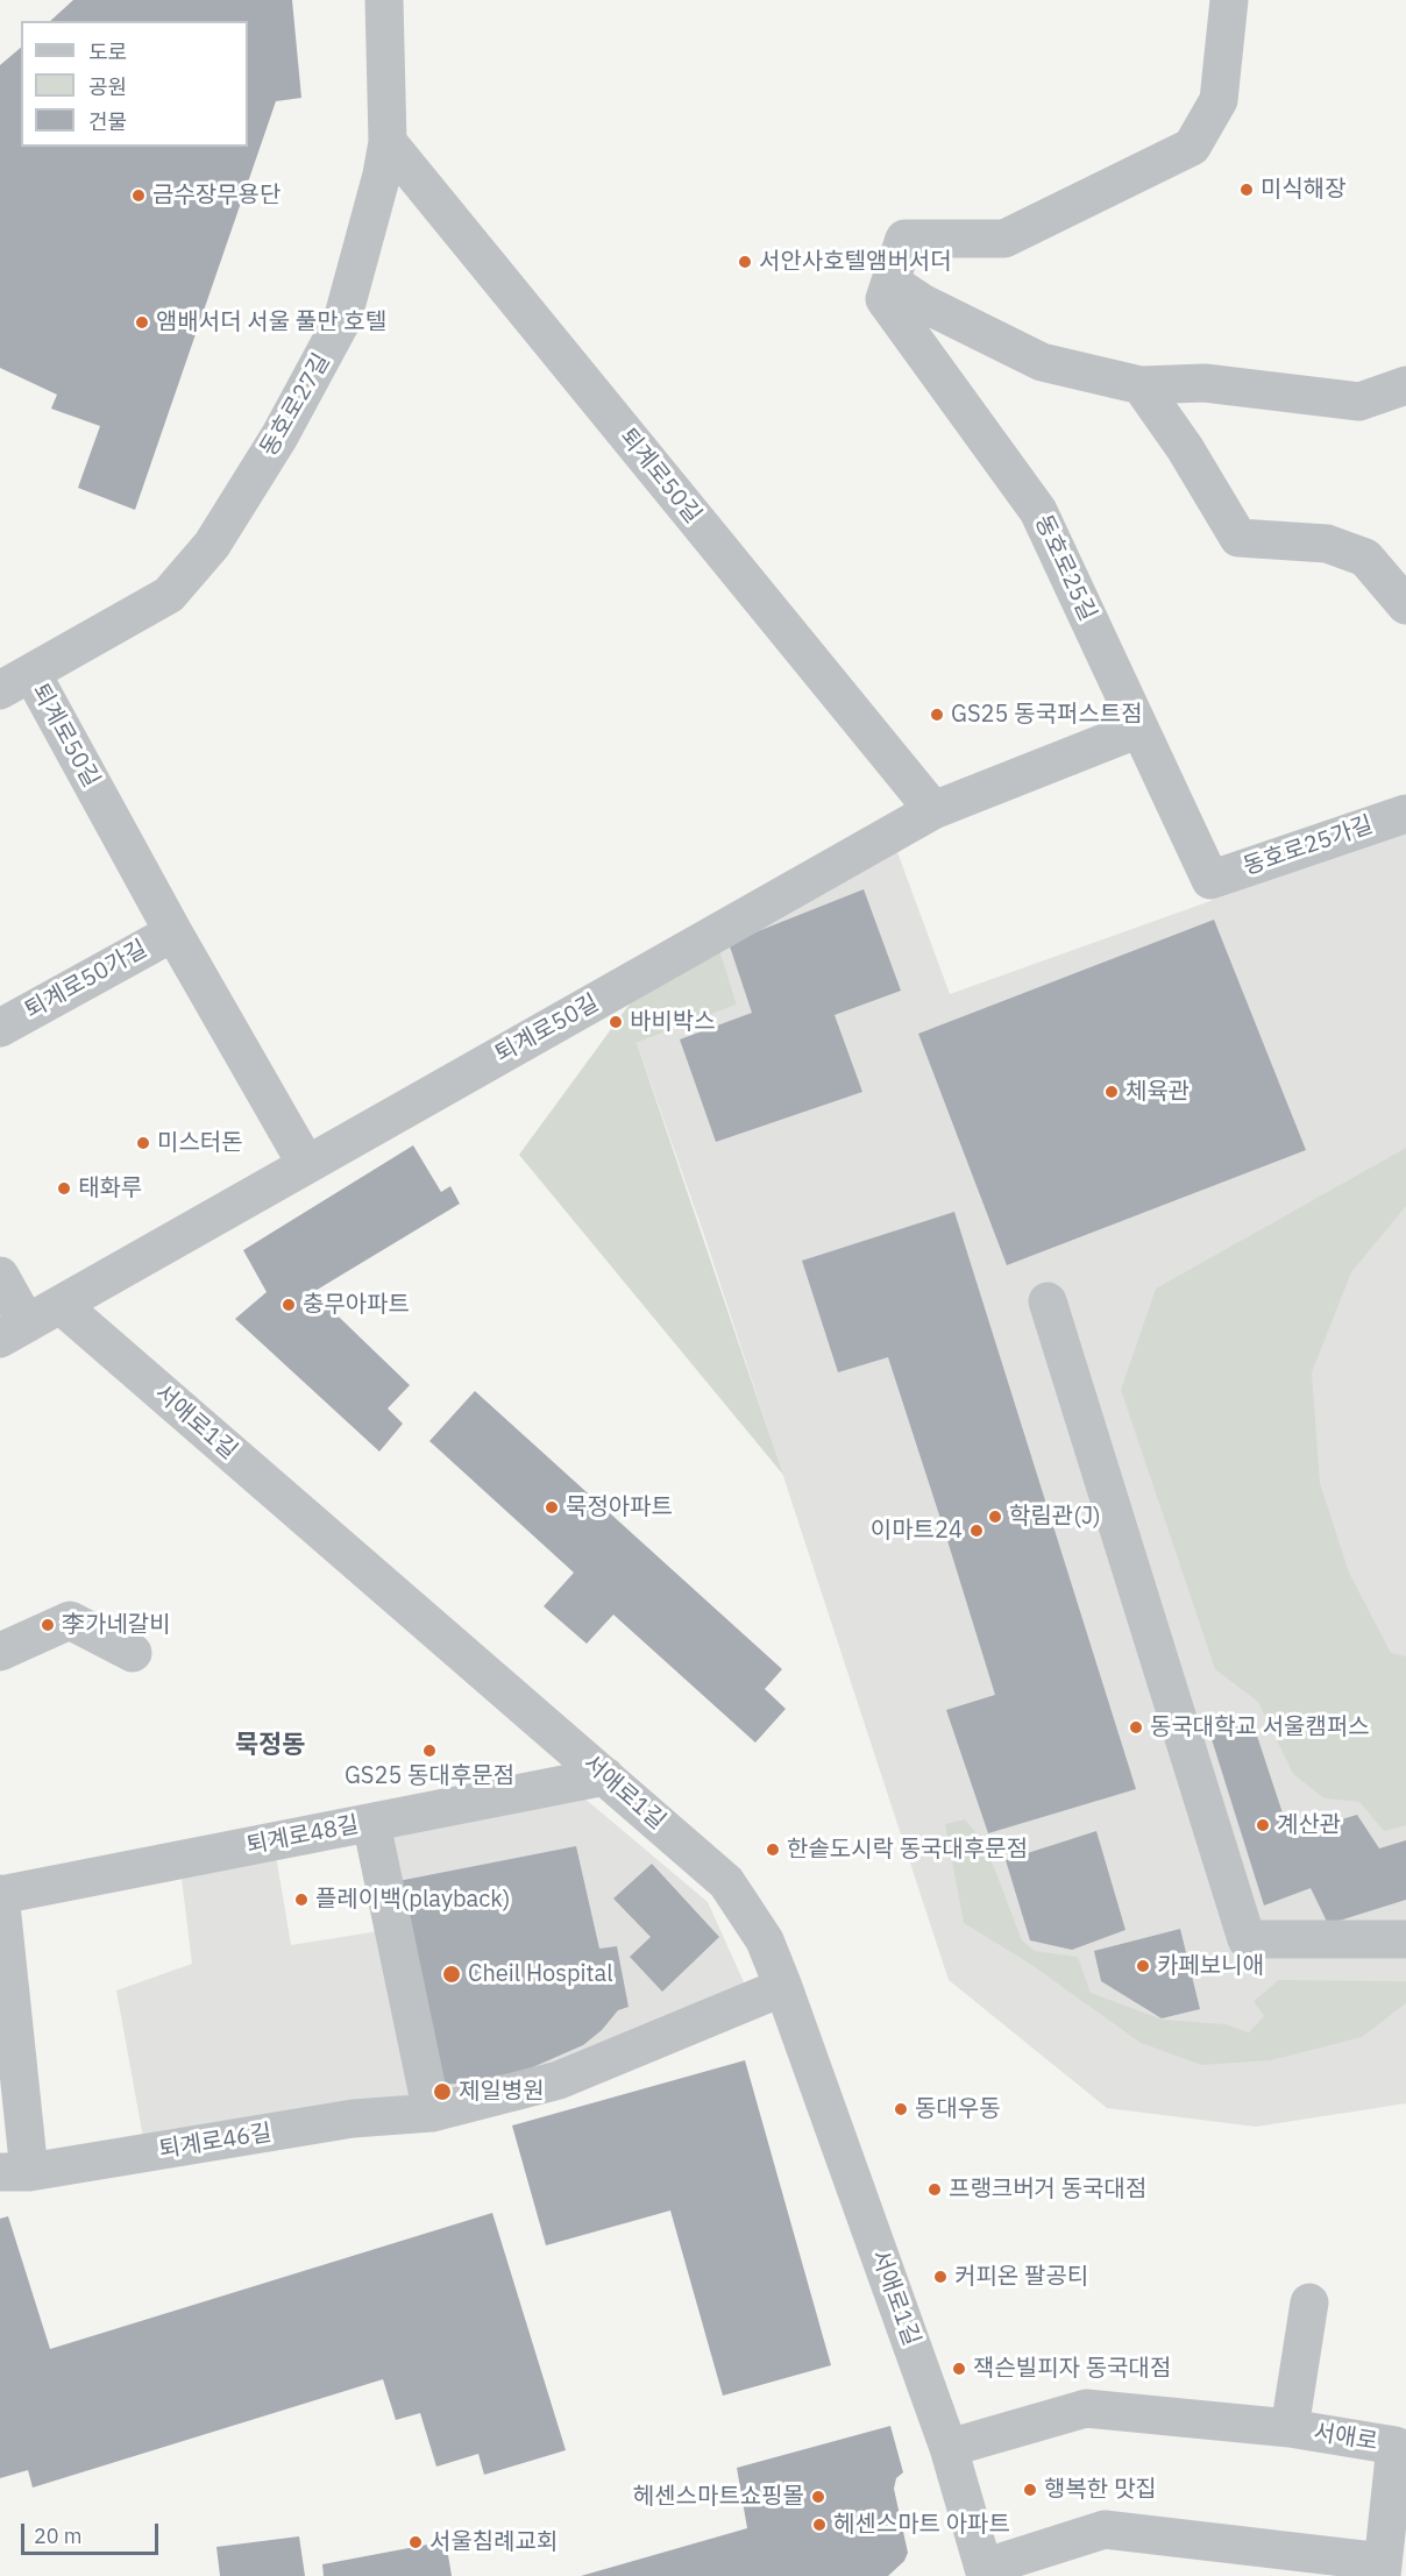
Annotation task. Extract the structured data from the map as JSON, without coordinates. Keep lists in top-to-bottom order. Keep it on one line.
{"streets":{"street":["동호로27길","퇴계로50길","동호로25길","동호로25가길","퇴계로50가길","서애로1길","퇴계로48길","퇴계로46길","서애로"]},"crossings":[["동호로27길","퇴계로50길"],["퇴계로50길","동호로25길"],["퇴계로50길","퇴계로50가길"],["퇴계로50길","서애로1길"],["동호로25길","동호로25가길"],["서애로1길","퇴계로48길"],["서애로1길","퇴계로46길"],["서애로1길","서애로"]],"districts":["묵정동"],"places":["미식해장","금수장무용단","서안사호텔앰버서더","앰배서더 서울 풀만 호텔","GS25 동국퍼스트점","바비박스","체육관","미스터돈","태화루","충무아파트","묵정아파트","학림관(J)","이마트24","李가네갈비","동국대학교 서울캠퍼스","GS25 동대후문점","계산관","한솥도시락 동국대후문점","플레이백(playback)","카페보니애","Cheil Hospital","제일병원","동대우동","프랭크버거 동국대점","커피온 팔공티","잭슨빌피자 동국대점","행복한 맛집","헤센스마트쇼핑몰","헤센스마트 아파트","서울침례교회"],"legend":["도로","공원","건물"],"scale_bar":"20 m"}
